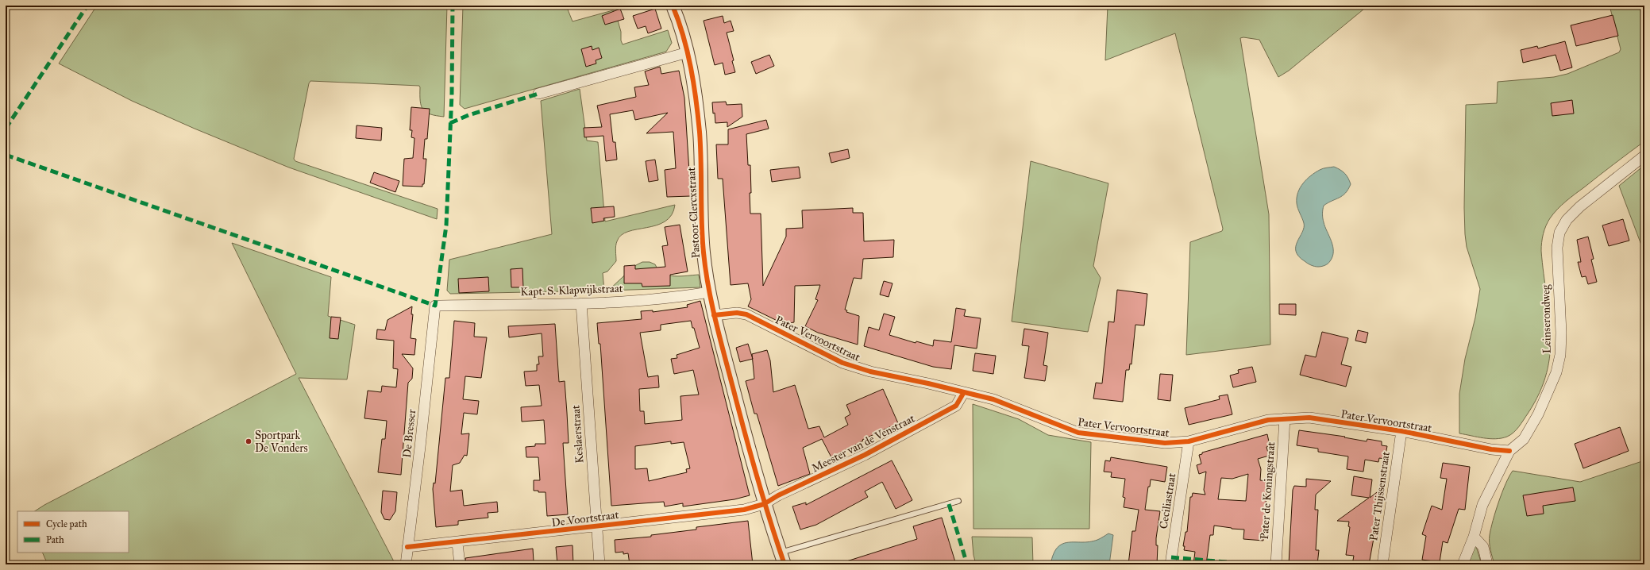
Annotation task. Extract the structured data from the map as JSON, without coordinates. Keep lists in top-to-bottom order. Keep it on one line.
{"streets":{"street":["Pastoor Clercxstraat","Kapt. S. Klapwijkstraat","Leinserondweg","Pater Vervoortstraat","De Bresser","Keslaerstraat","Meester van de Venstraat","Pater de Koningstraat","Pater Thijssenstraat","Ceciliastraat","De Voortstraat"]},"crossings":[["Pastoor Clercxstraat","Kapt. S. Klapwijkstraat"],["Pastoor Clercxstraat","Pater Vervoortstraat"],["Pastoor Clercxstraat","Meester van de Venstraat"],["Pastoor Clercxstraat","De Voortstraat"],["Kapt. S. Klapwijkstraat","De Bresser"],["Kapt. S. Klapwijkstraat","Keslaerstraat"],["Leinserondweg","Pater Vervoortstraat"],["Pater Vervoortstraat","Meester van de Venstraat"],["Pater Vervoortstraat","Pater de Koningstraat"],["Pater Vervoortstraat","Pater Thijssenstraat"],["Pater Vervoortstraat","Ceciliastraat"],["De Bresser","De Voortstraat"],["Keslaerstraat","De Voortstraat"],["Meester van de Venstraat","De Voortstraat"]],"places":["Sportpark De Vonders"],"legend":["Cycle path","Path"]}
